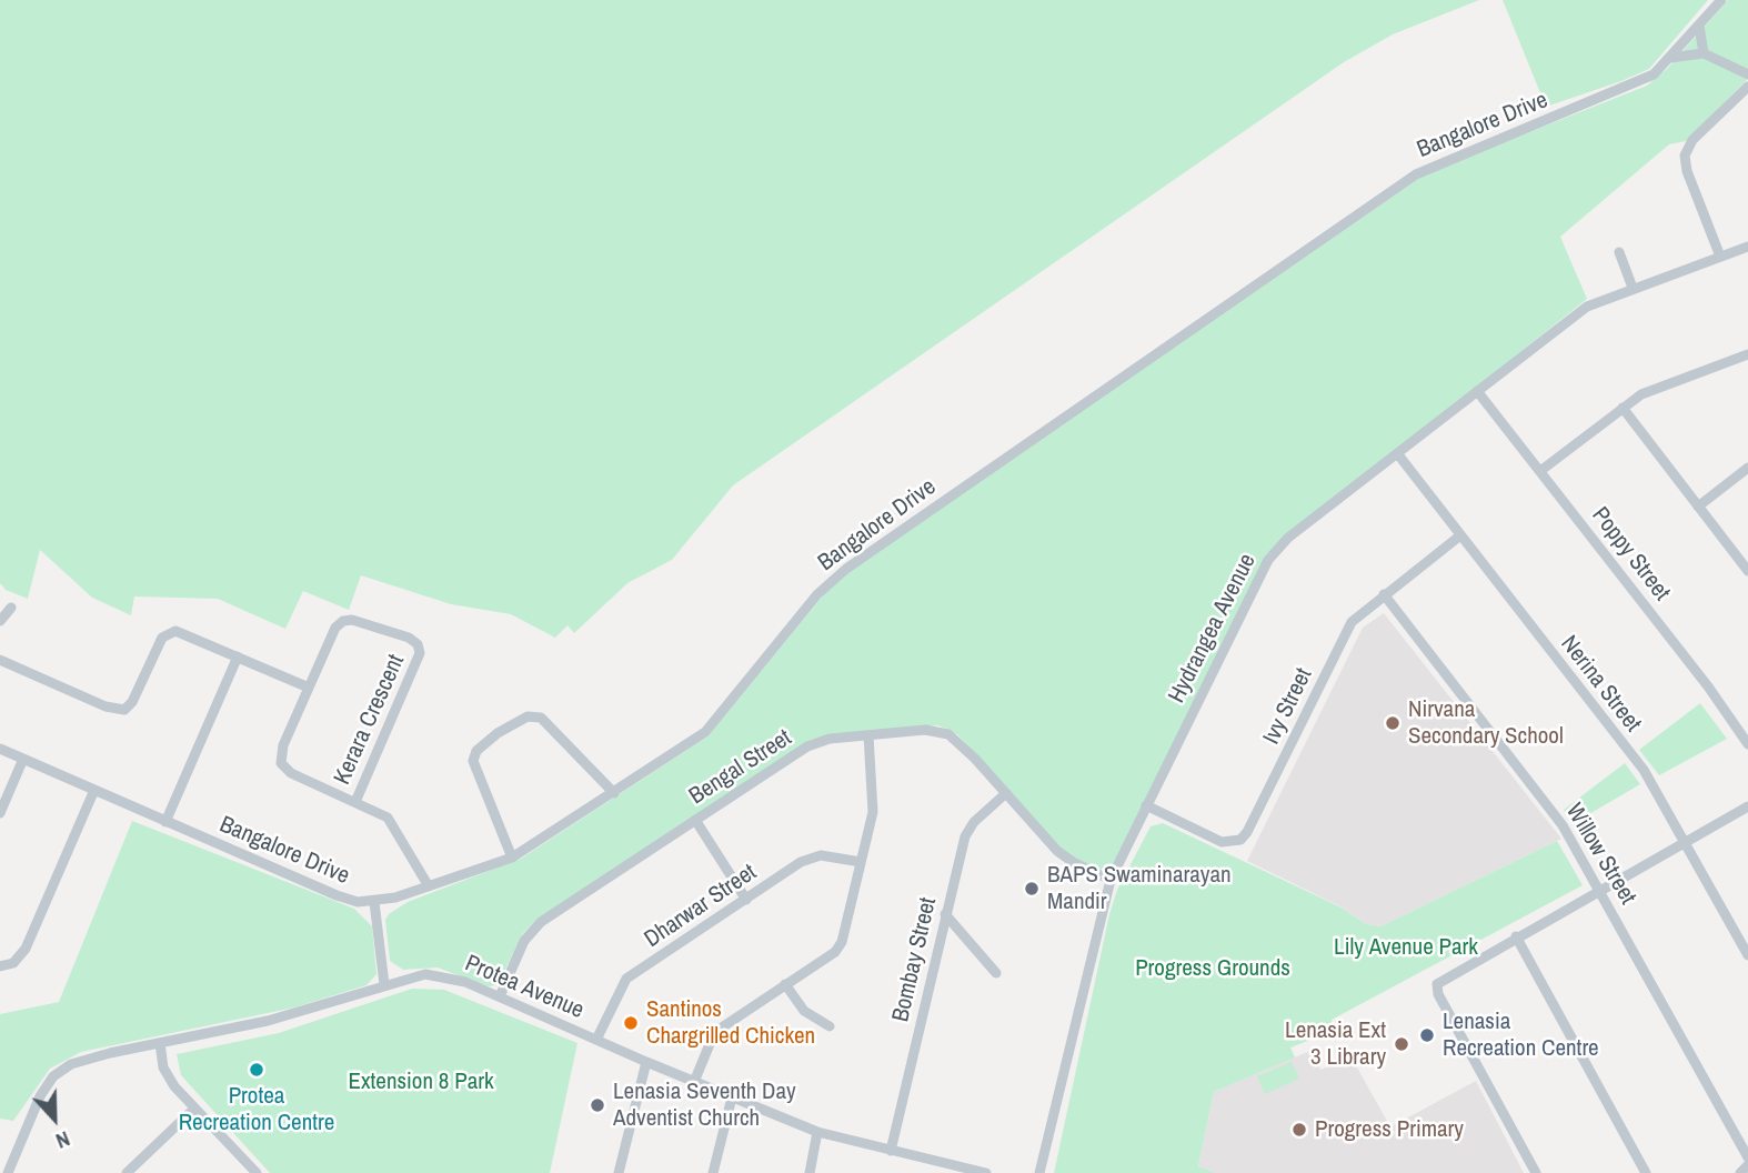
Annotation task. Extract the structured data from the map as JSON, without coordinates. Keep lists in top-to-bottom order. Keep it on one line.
{"streets":{"street":["Bangalore Drive","Poppy Street","Hydrangea Avenue","Nerina Street","Ivy Street","Kerara Crescent","Bengal Street","Willow Street","Dharwar Street","Bombay Street","Protea Avenue"]},"crossings":[["Poppy Street","Hydrangea Avenue"],["Hydrangea Avenue","Nerina Street"],["Hydrangea Avenue","Ivy Street"],["Hydrangea Avenue","Bengal Street"],["Nerina Street","Ivy Street"],["Ivy Street","Willow Street"],["Bengal Street","Bombay Street"],["Bengal Street","Protea Avenue"],["Dharwar Street","Protea Avenue"],["Bombay Street","Protea Avenue"]],"parks":["Lily Avenue Park","Progress Grounds","Extension 8 Park"],"places":["Nirvana Secondary School","BAPS Swaminarayan Mandir","Santinos Chargrilled Chicken","Lenasia Recreation Centre","Lenasia Ext 3 Library","Protea Recreation Centre","Lenasia Seventh Day Adventist Church","Progress Primary"],"north":"bottom"}
